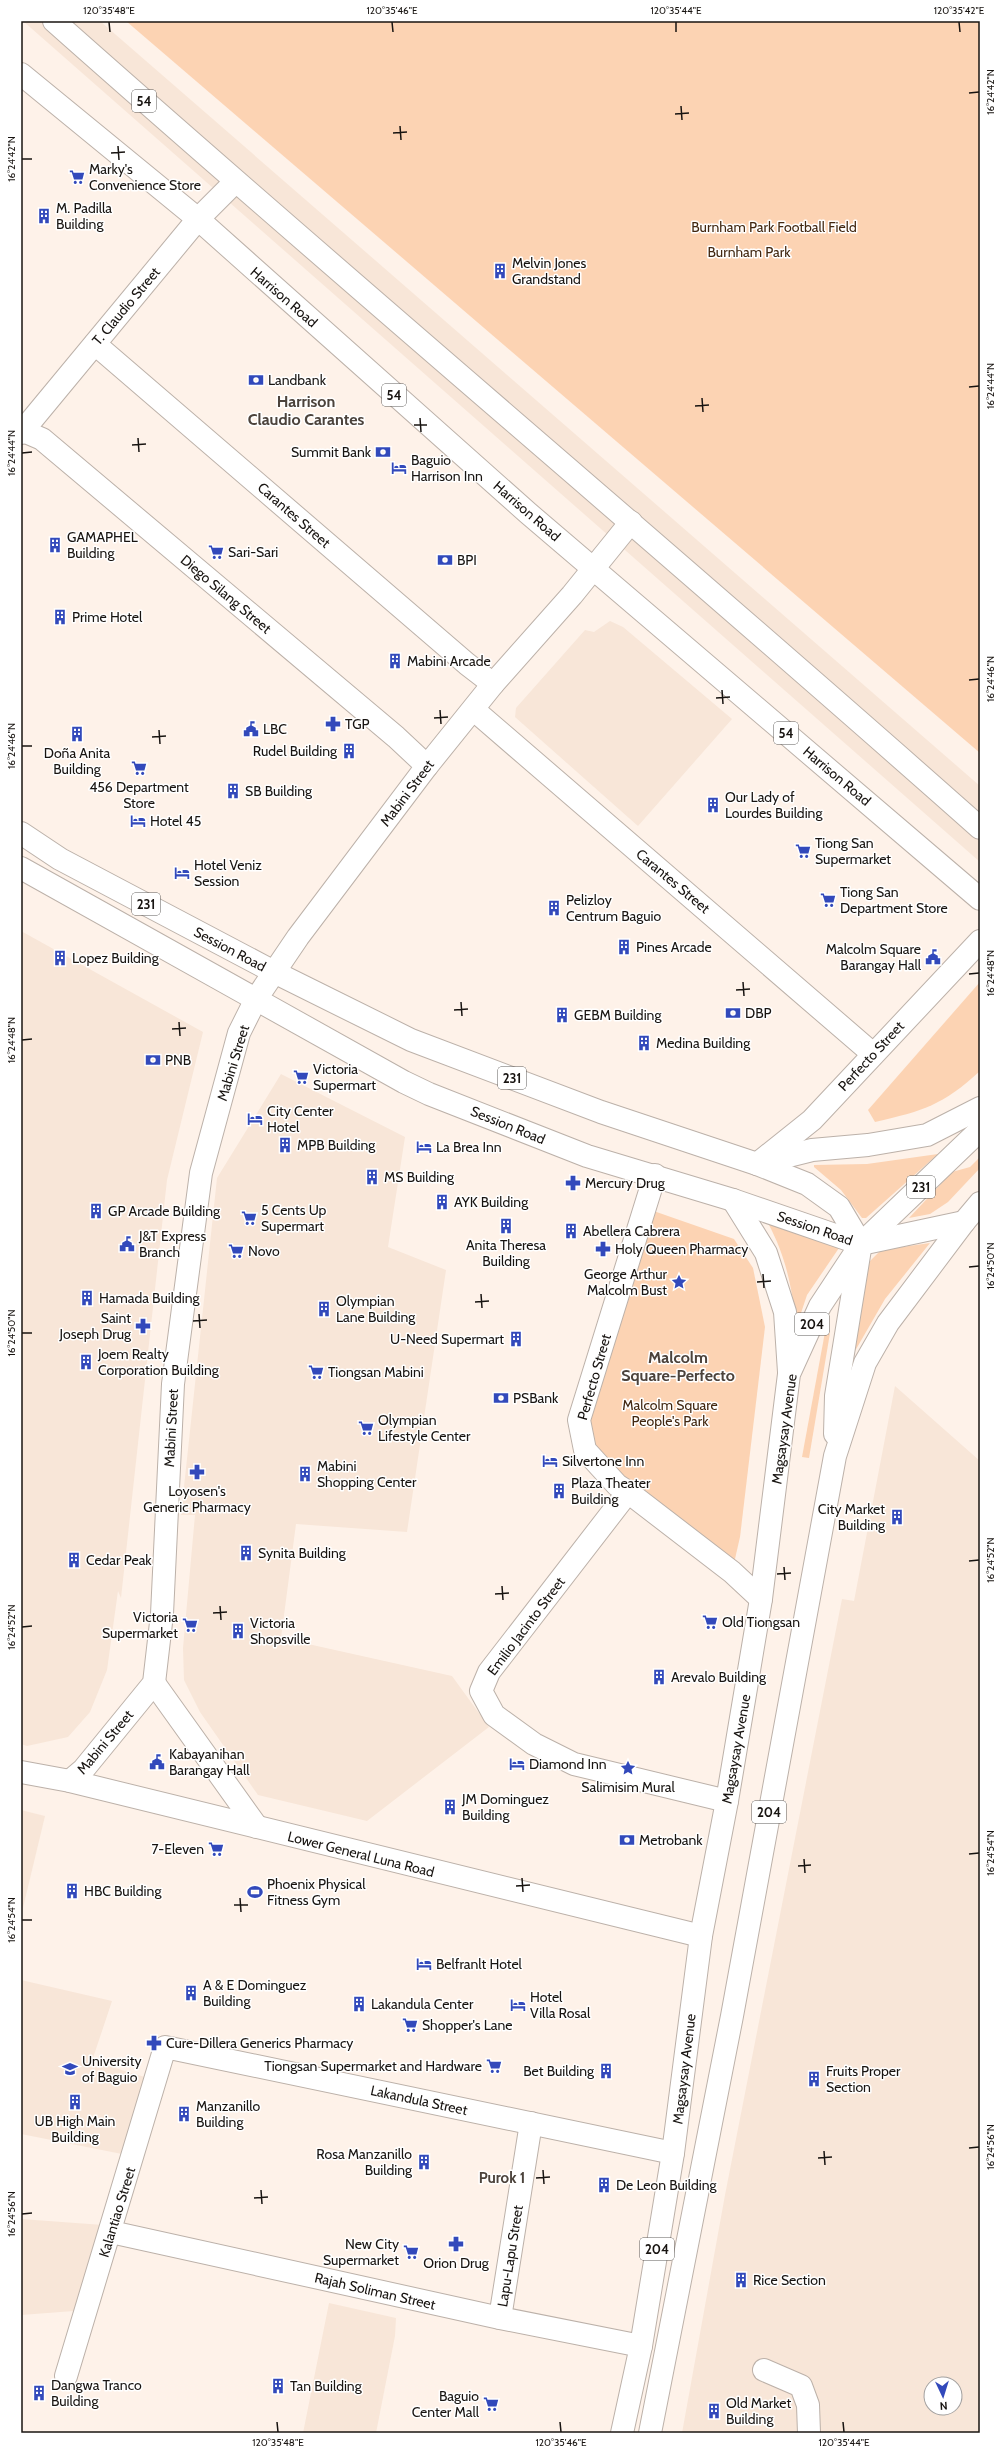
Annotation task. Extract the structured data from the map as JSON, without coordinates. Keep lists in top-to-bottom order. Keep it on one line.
{"streets":{"main road":["54","Harrison Road","T. Claudio Street","Carantes Street","Diego Silang Street","Mabini Street","231","Session Road","Perfecto Street","204","Magsaysay Avenue","Emilio Jacinto Street","Lower General Luna Road","Lakandula Street","Kalantiao Street","Lapu-Lapu Street","Rajah Soliman Street"]},"crossings":[["54","T. Claudio Street"],["54","Mabini Street"],["Harrison Road","T. Claudio Street"],["Harrison Road","Mabini Street"],["T. Claudio Street","Carantes Street"],["T. Claudio Street","Diego Silang Street"],["Carantes Street","Mabini Street"],["Carantes Street","Perfecto Street"],["Diego Silang Street","Mabini Street"],["Mabini Street","Session Road"],["Mabini Street","Lower General Luna Road"],["Session Road","Perfecto Street"],["Session Road","Magsaysay Avenue"],["Perfecto Street","Magsaysay Avenue"],["Perfecto Street","Emilio Jacinto Street"],["Magsaysay Avenue","Emilio Jacinto Street"],["Magsaysay Avenue","Lower General Luna Road"],["Magsaysay Avenue","Lakandula Street"],["Magsaysay Avenue","Rajah Soliman Street"],["Lakandula Street","Kalantiao Street"],["Lakandula Street","Lapu-Lapu Street"],["Kalantiao Street","Rajah Soliman Street"],["Lapu-Lapu Street","Rajah Soliman Street"]],"districts":["Harrison Claudio Carantes","Malcolm Square-Perfecto","Purok 1"],"parks":["Burnham Park Football Field","Burnham Park","Malcolm Square People's Park"],"places":{"supermarket":["Marky's Convenience Store","Sari-Sari","456 Department Store","Tiong San Supermarket","Tiong San Department Store","Victoria Supermart","5 Cents Up Supermart","Novo","Tiongsan Mabini","Olympian Lifestyle Center","Old Tiongsan","Victoria Supermarket","7-Eleven","Shopper's Lane","Tiongsan Supermarket and Hardware","New City Supermarket","Baguio Center Mall"],"building":["M. Padilla Building","Melvin Jones Grandstand","GAMAPHEL Building","Prime Hotel","Mabini Arcade","Doña Anita Building","Rudel Building","SB Building","Our Lady of Lourdes Building","Pelizloy Centrum Baguio","Pines Arcade","Lopez Building","GEBM Building","Medina Building","MPB Building","MS Building","AYK Building","GP Arcade Building","Anita Theresa Building","Abellera Cabrera","Hamada Building","Olympian Lane Building","U-Need Supermart","Joem Realty Corporation Building","Mabini Shopping Center","Plaza Theater Building","City Market Building","Synita Building","Cedar Peak","Victoria Shopsville","Arevalo Building","JM Dominguez Building","HBC Building","A & E Dominguez Building","Lakandula Center","Bet Building","Fruits Proper Section","UB High Main Building","Manzanillo Building","Rosa Manzanillo Building","De Leon Building","Rice Section","Tan Building","Dangwa Tranco Building","Old Market Building"],"bank":["Landbank","Summit Bank","BPI","DBP","PNB","PSBank","Metrobank"],"hotel":["Baguio Harrison Inn","Hotel 45","Hotel Veniz Session","City Center Hotel","La Brea Inn","Silvertone Inn","Diamond Inn","Belfranlt Hotel","Hotel Villa Rosal"],"pharmacy":["TGP","Mercury Drug","Holy Queen Pharmacy","Saint Joseph Drug","Loyosen's Generic Pharmacy","Cure-Dillera Generics Pharmacy","Orion Drug"],"public building":["LBC","Malcolm Square Barangay Hall","J&T Express Branch","Kabayanihan Barangay Hall"],"place":["George Arthur Malcolm Bust","Salimisim Mural"],"sports":["Phoenix Physical Fitness Gym"],"school or university":["University of Baguio"]},"north":"bottom","coordinates":["120°35'48\"E","120°35'46\"E","120°35'44\"E","120°35'42\"E","16°24'42\"N","16°24'44\"N","16°24'46\"N","16°24'48\"N","16°24'50\"N","16°24'52\"N","16°24'54\"N","16°24'56\"N"]}
